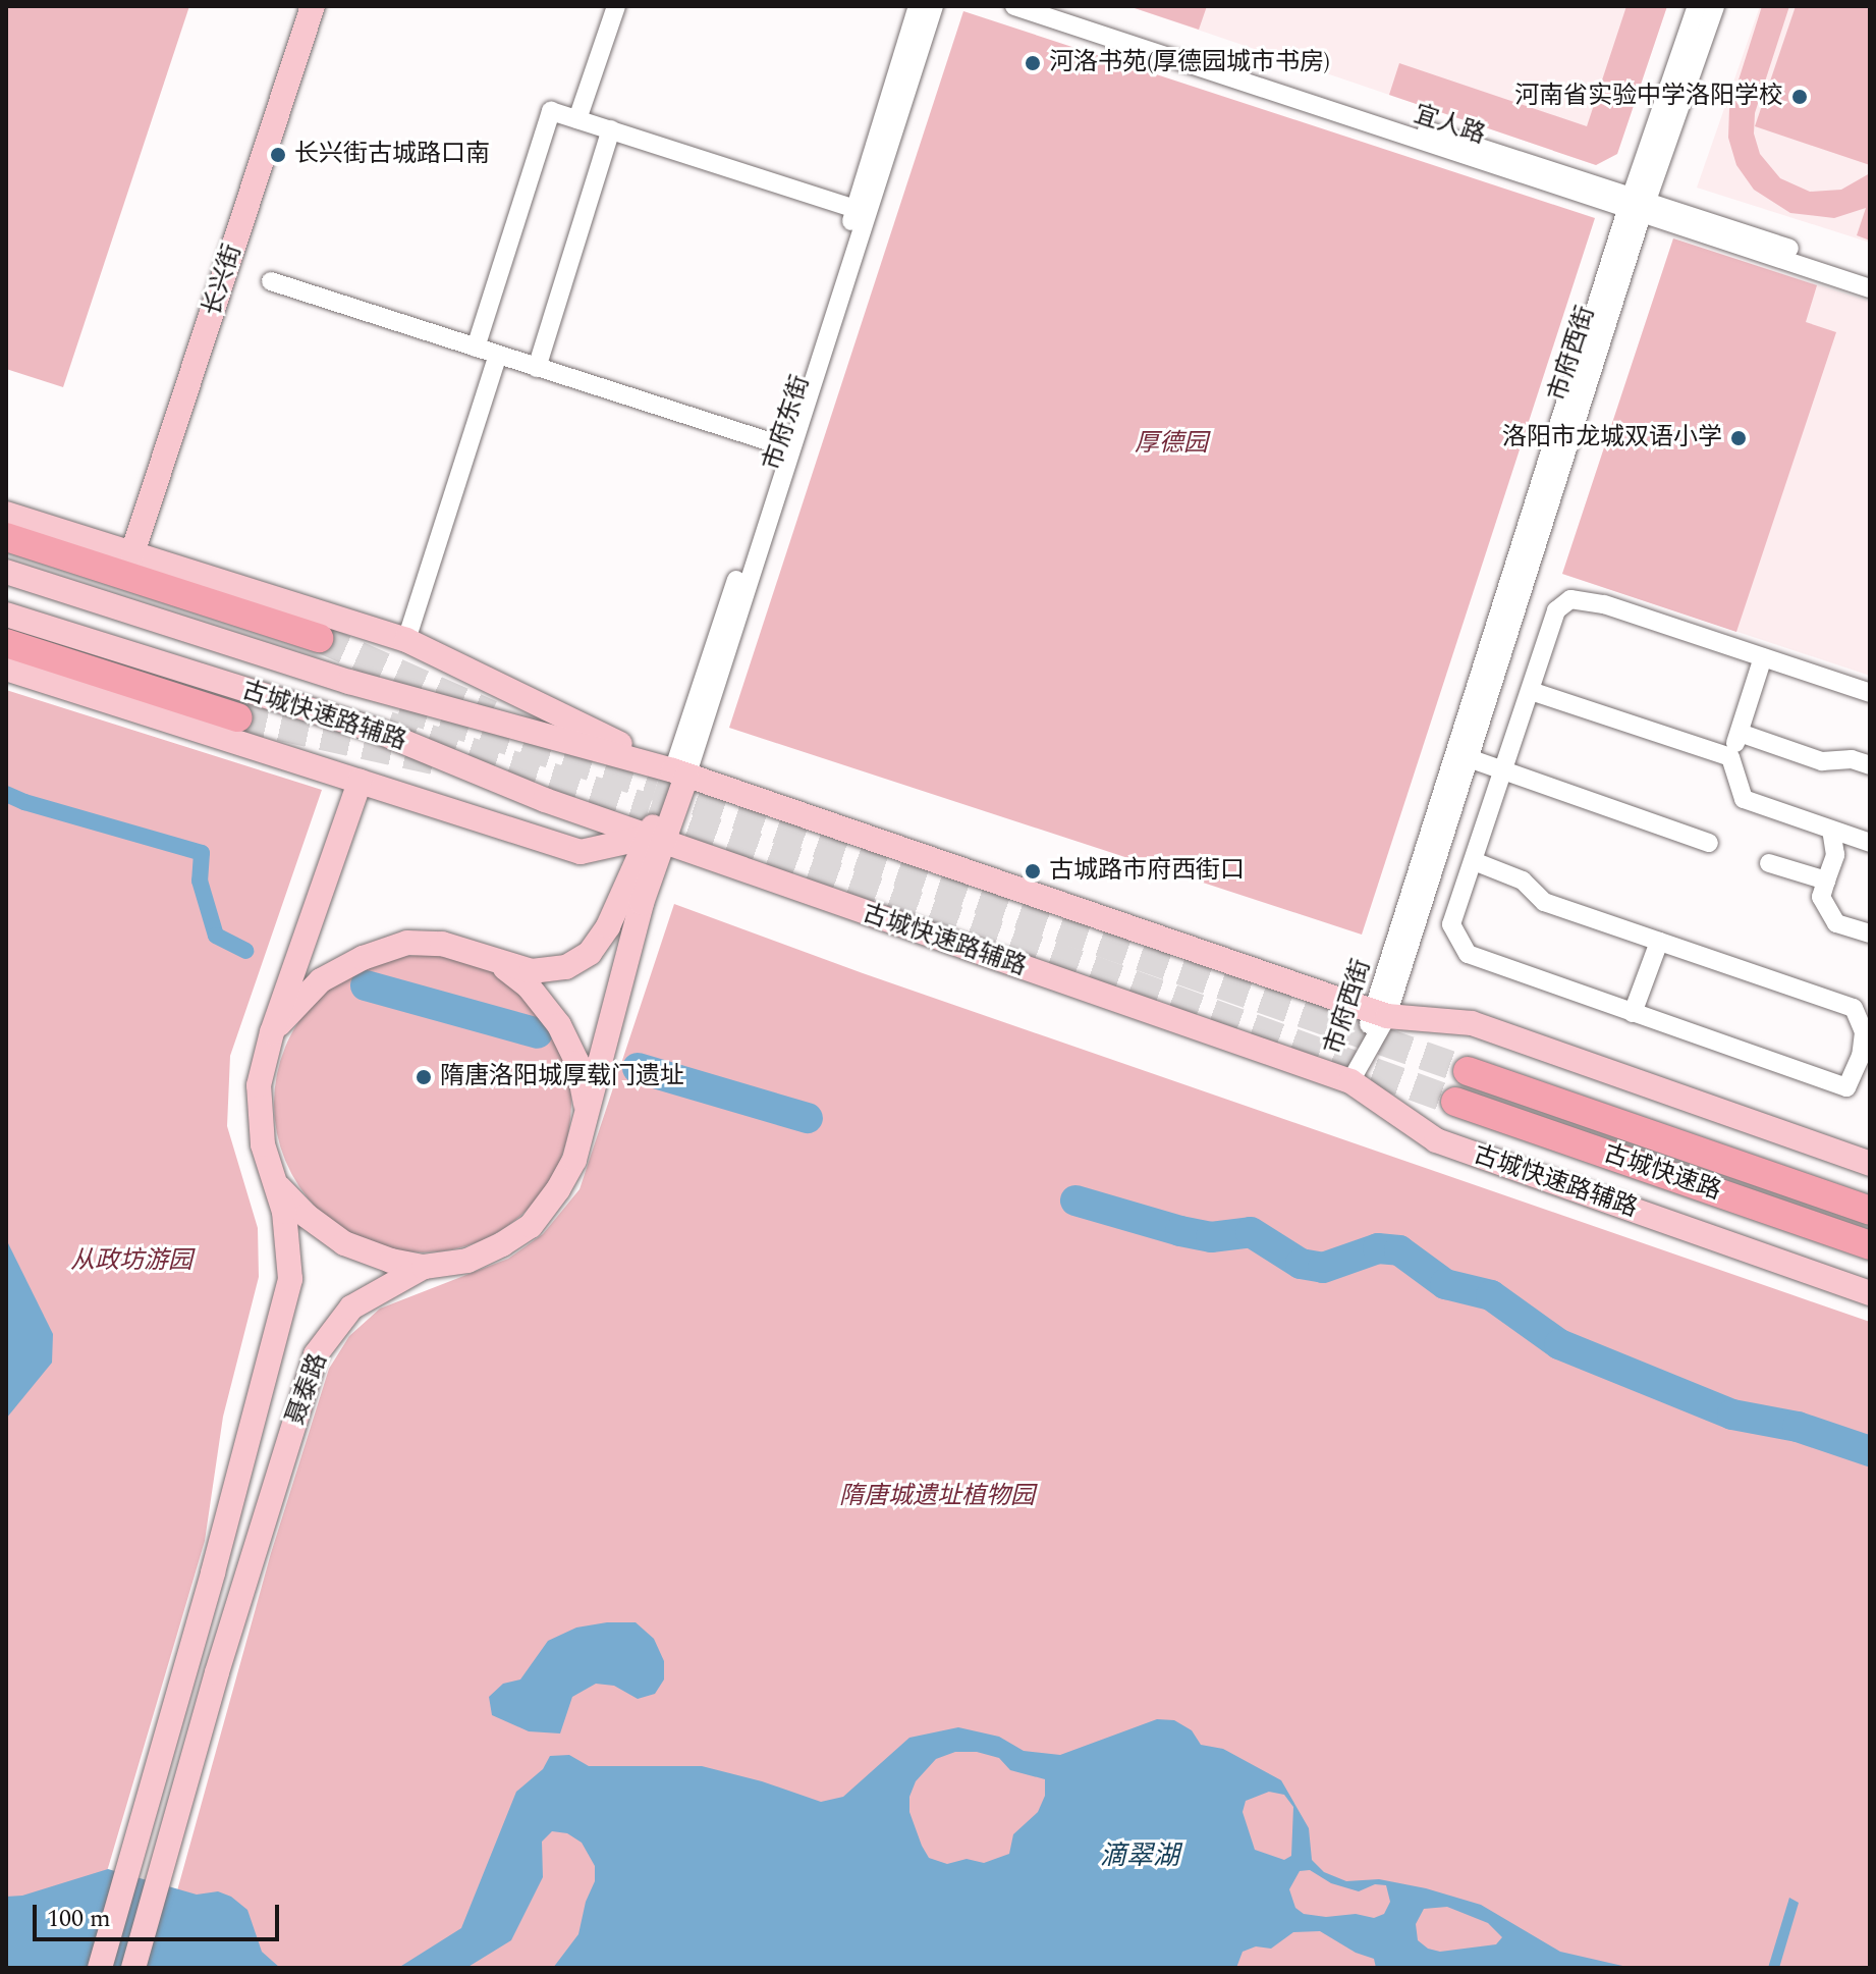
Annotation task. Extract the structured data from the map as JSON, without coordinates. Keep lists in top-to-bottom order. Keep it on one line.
{"streets":{"highway":["古城快速路"],"main road":["长兴街","市府东街","古城快速路辅路","聂泰路"],"street":["宜人路","市府西街"]},"crossings":[["宜人路","市府西街"],["市府西街","古城快速路辅路"],["市府东街","古城快速路辅路"],["市府东街","聂泰路"],["古城快速路辅路","聂泰路"]],"water":["滴翠湖"],"parks":["厚德园","从政坊游园","隋唐城遗址植物园"],"places":["河洛书苑(厚德园城市书房)","河南省实验中学洛阳学校","长兴街古城路口南","洛阳市龙城双语小学","古城路市府西街口","隋唐洛阳城厚载门遗址"],"scale_bar":"100 m"}
